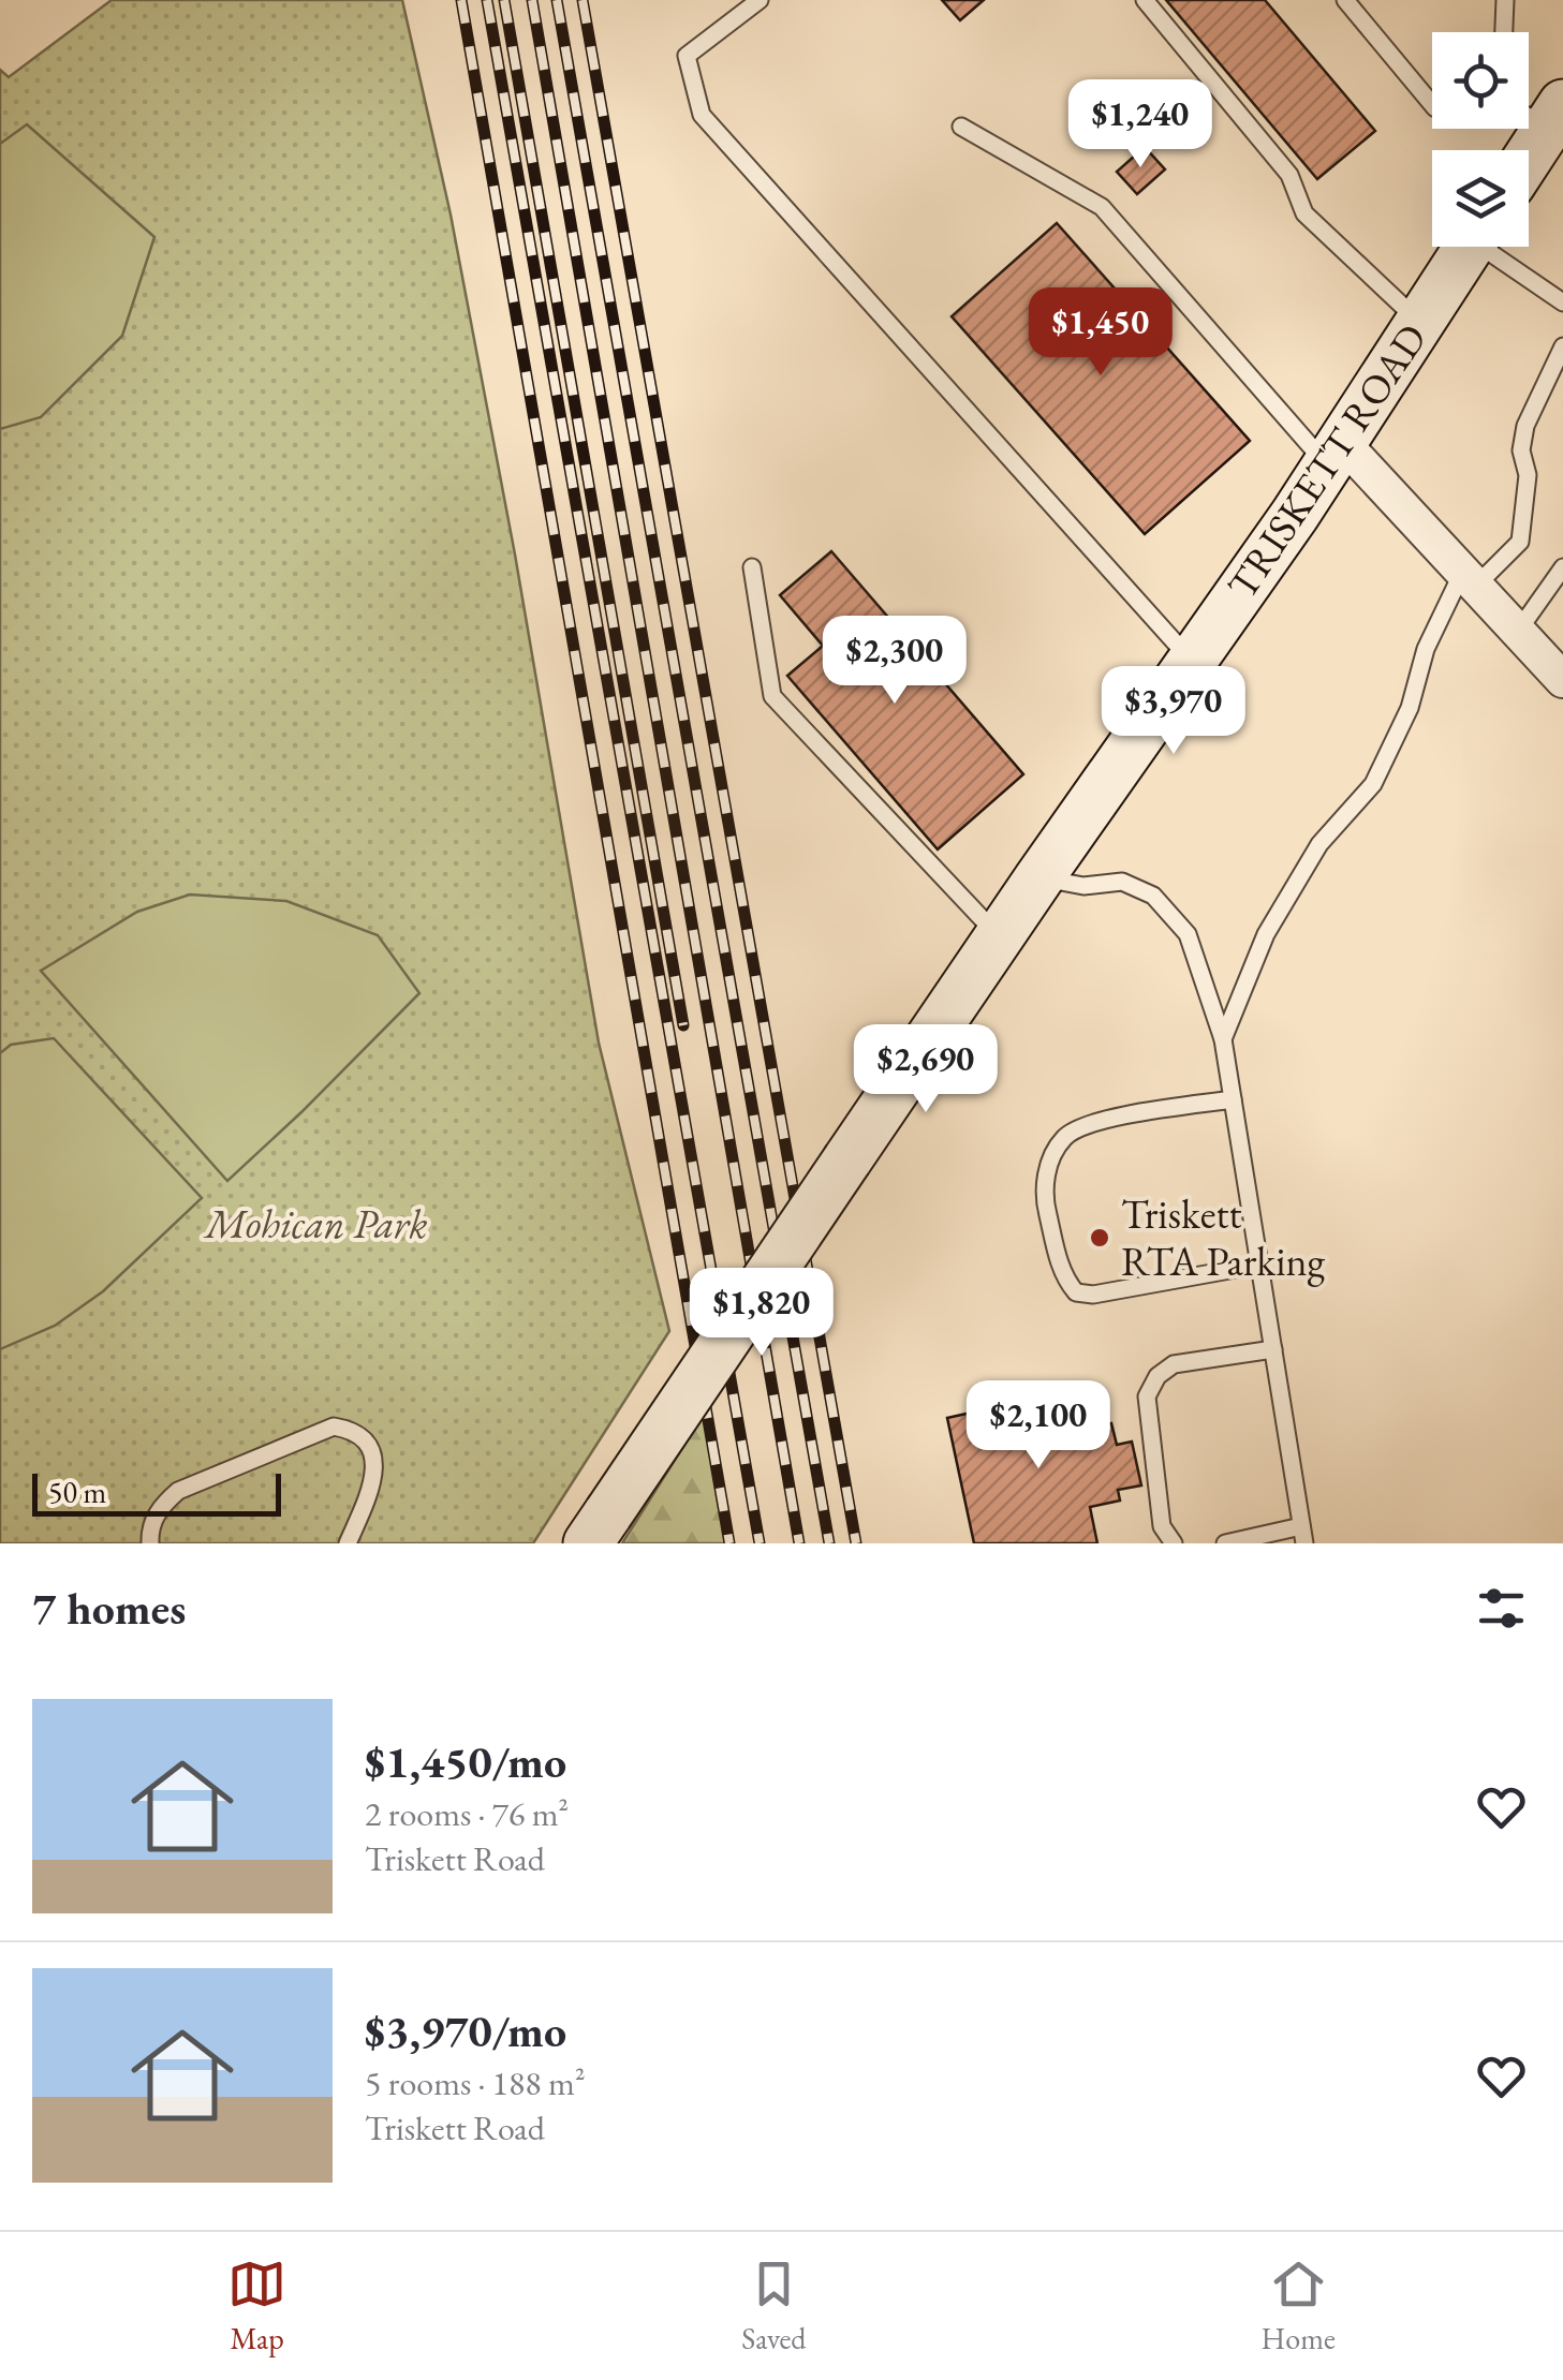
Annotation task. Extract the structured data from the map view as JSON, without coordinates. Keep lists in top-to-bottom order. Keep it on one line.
{"streets":{"main road":["TRISKETT ROAD"]},"parks":["Mohican Park"],"places":["Triskett RTA Parking"],"scale_bar":"50 m","page":{"price":["$1,240","$1,450","$2,300","$3,970","$2,690","$1,820","$2,100"],"scale":"50 m","heading":"7 homes","list":[{"name":"$1,450/mo","note":"2 rooms · 76 m² · Triskett Road"},{"name":"$3,970/mo","note":"5 rooms · 188 m² · Triskett Road"}],"tabs":["Map","Saved","Home"]}}
